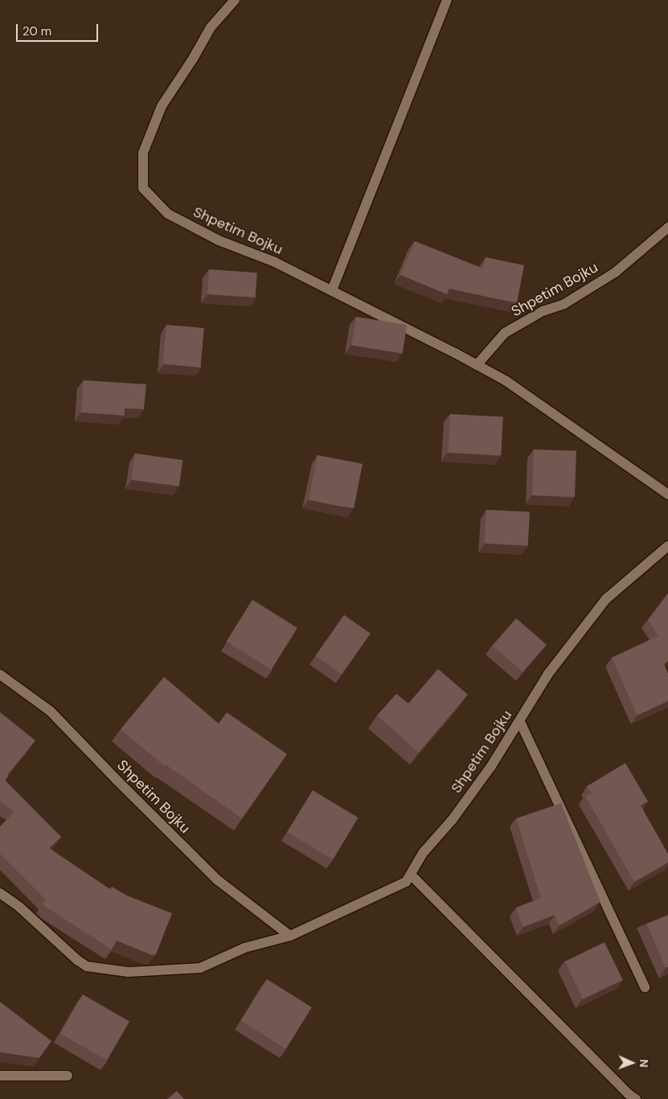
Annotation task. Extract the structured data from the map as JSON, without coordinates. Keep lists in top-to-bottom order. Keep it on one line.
{"streets":{"street":["Shpetim Bojku"]},"scale_bar":"20 m","north":"right"}
